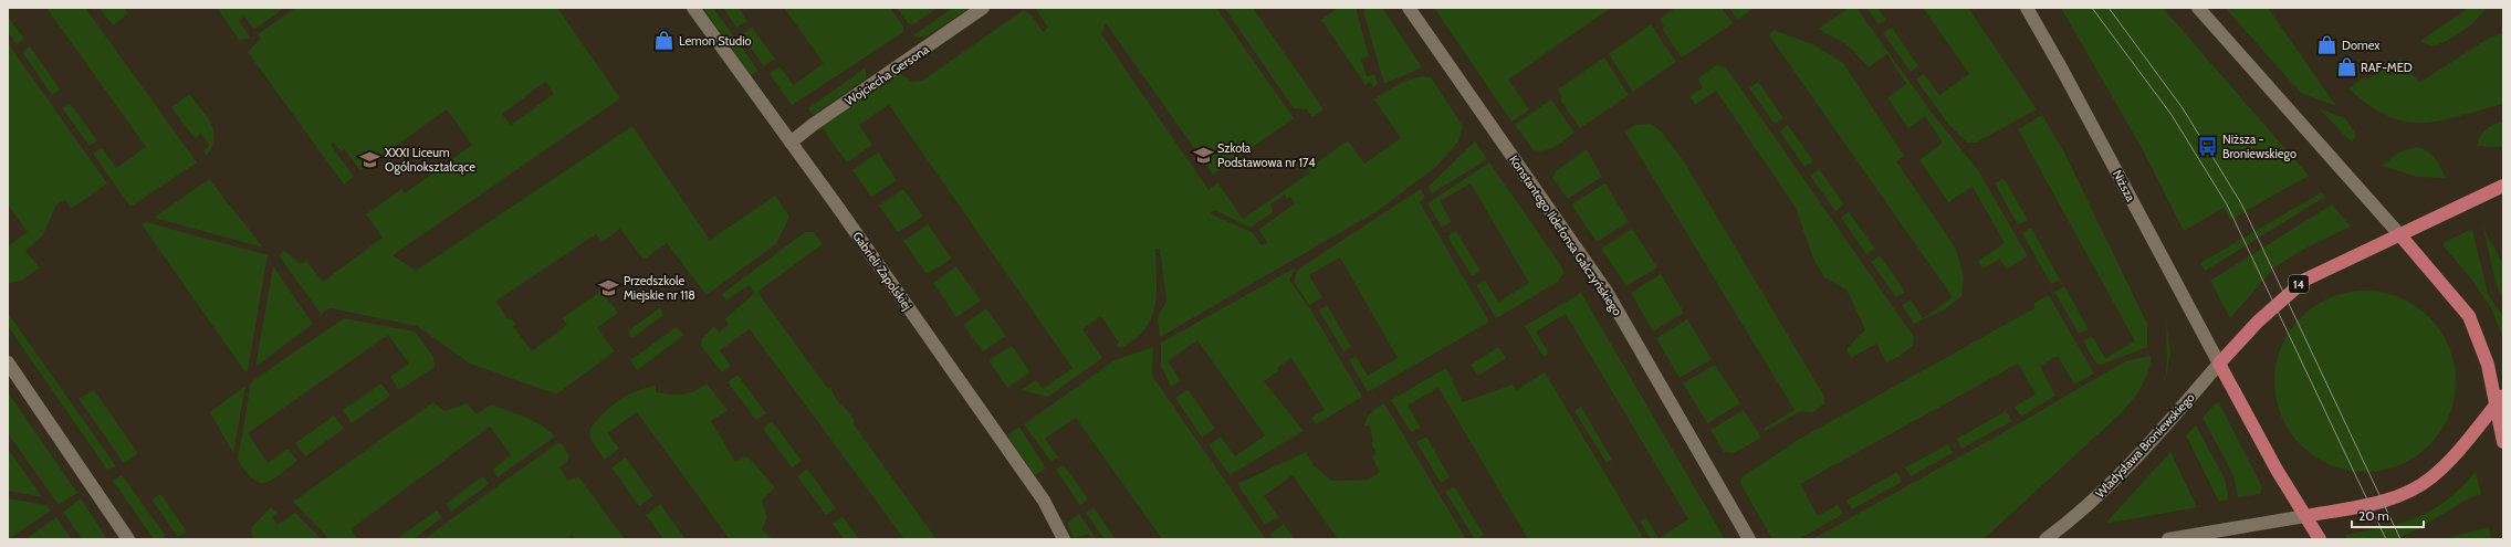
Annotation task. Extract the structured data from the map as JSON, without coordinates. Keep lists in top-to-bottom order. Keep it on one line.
{"streets":{"main road":["14"],"street":["Wojciecha Gersona","Niższa","Konstantego Ildefonsa Gałczyńskiego","Gabrieli Zapolskiej","Władysława Broniewskiego"]},"crossings":[["Wojciecha Gersona","Gabrieli Zapolskiej"],["Niższa","14"],["Niższa","Władysława Broniewskiego"],["14","Władysława Broniewskiego"]],"places":{"shop":["Lemon Studio","Domex","RAF-MED"],"bus stop":["Niższa - Broniewskiego"],"school or university":["Szkoła Podstawowa nr 174","XXXI Liceum Ogólnokształcące","Przedszkole Miejskie nr 118"]},"scale_bar":"20 m"}
